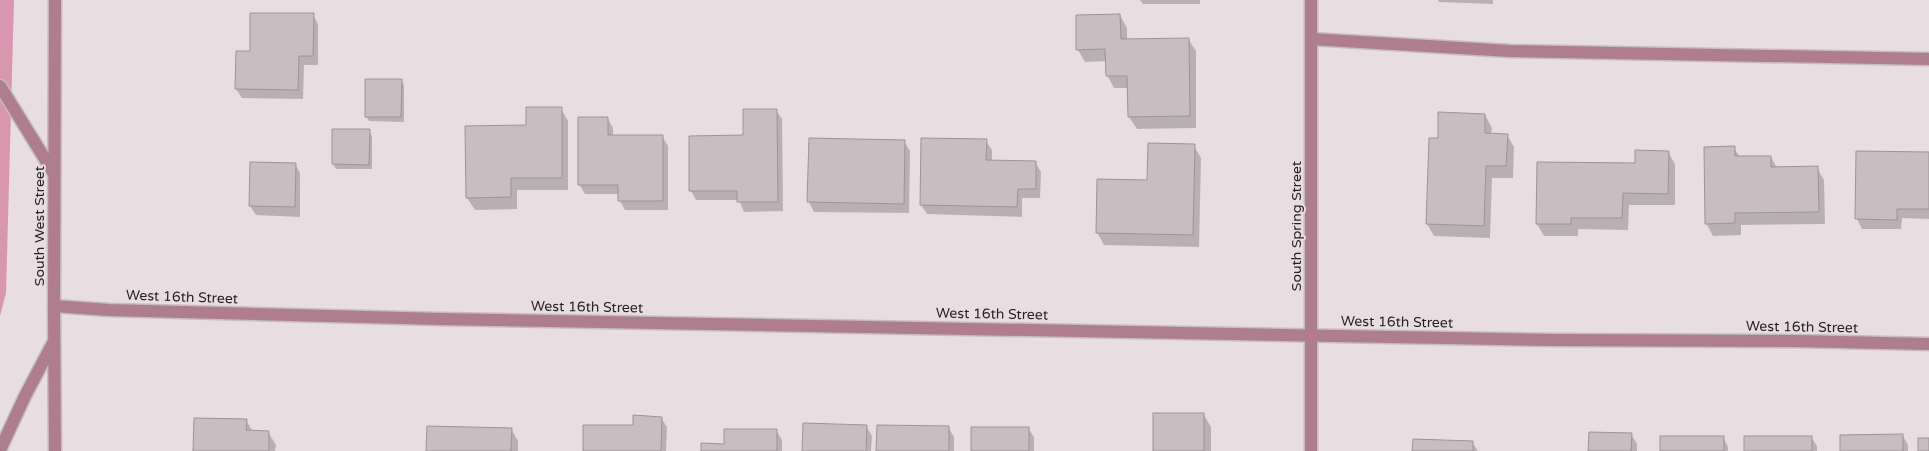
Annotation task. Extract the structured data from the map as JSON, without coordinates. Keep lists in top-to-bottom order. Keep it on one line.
{"streets":{"street":["South West Street","South Spring Street","West 16th Street"]},"crossings":[["South West Street","West 16th Street"],["South Spring Street","West 16th Street"]]}
